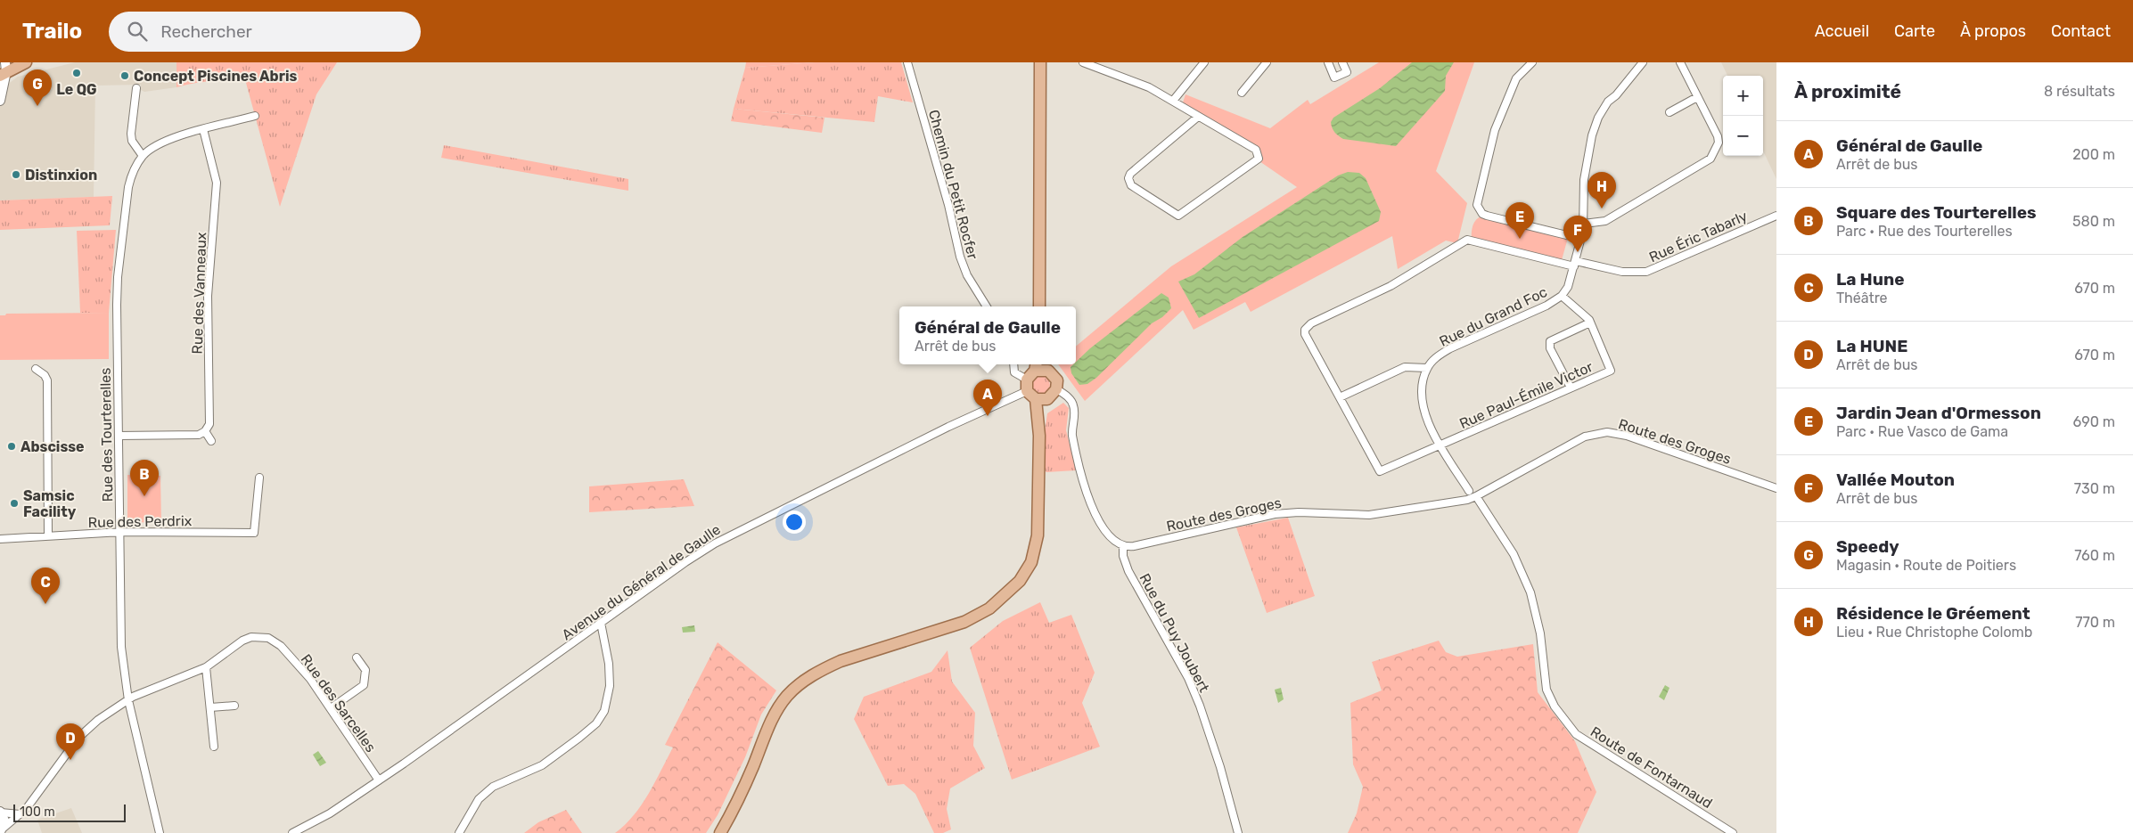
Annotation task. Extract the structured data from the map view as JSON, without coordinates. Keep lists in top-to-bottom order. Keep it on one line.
{"streets":{"street":["Chemin du Petit Rocfer","Rue Éric Tabarly","Rue des Vanneaux","Rue du Grand Foc","Rue Paul-Émile Victor","Rue des Tourterelles","Route des Groges","Rue des Perdrix","Avenue du Général de Gaulle","Rue du Puy Joubert","Rue des Sarcelles","Route de Fontarnaud"]},"crossings":[["Rue Éric Tabarly","Rue du Grand Foc"],["Rue Éric Tabarly","Rue Paul-Émile Victor"],["Rue des Vanneaux","Rue des Tourterelles"],["Rue du Grand Foc","Rue Paul-Émile Victor"],["Rue des Tourterelles","Rue des Perdrix"],["Route des Groges","Rue du Puy Joubert"],["Route des Groges","Route de Fontarnaud"],["Avenue du Général de Gaulle","Rue des Sarcelles"]],"places":["Le QG","Concept Piscines Abris","Distinxion","Abscisse","Samsic Facility"],"scale_bar":"100 m","page":{"header":"Trailo","search":"Rechercher","nav":["Accueil","Carte","À propos","Contact"],"heading":["À proximité","8 résultats"],"pins":["G","H","E","F","A","B","C","D"],"map_buttons":["+","−"],"list":[{"mark":"A","name":"Général de Gaulle","note":"Arrêt de bus","value":"200 m"},{"mark":"B","name":"Square des Tourterelles","note":"Parc · Rue des Tourterelles","value":"580 m"},{"mark":"C","name":"La Hune","note":"Théâtre","value":"670 m"},{"mark":"D","name":"La HUNE","note":"Arrêt de bus","value":"670 m"},{"mark":"E","name":"Jardin Jean d'Ormesson","note":"Parc · Rue Vasco de Gama","value":"690 m"},{"mark":"F","name":"Vallée Mouton","note":"Arrêt de bus","value":"730 m"},{"mark":"G","name":"Speedy","note":"Magasin · Route de Poitiers","value":"760 m"},{"mark":"H","name":"Résidence le Gréement","note":"Lieu · Rue Christophe Colomb","value":"770 m"}],"popup":["Général de Gaulle","Arrêt de bus"],"scale":"100 m"}}
